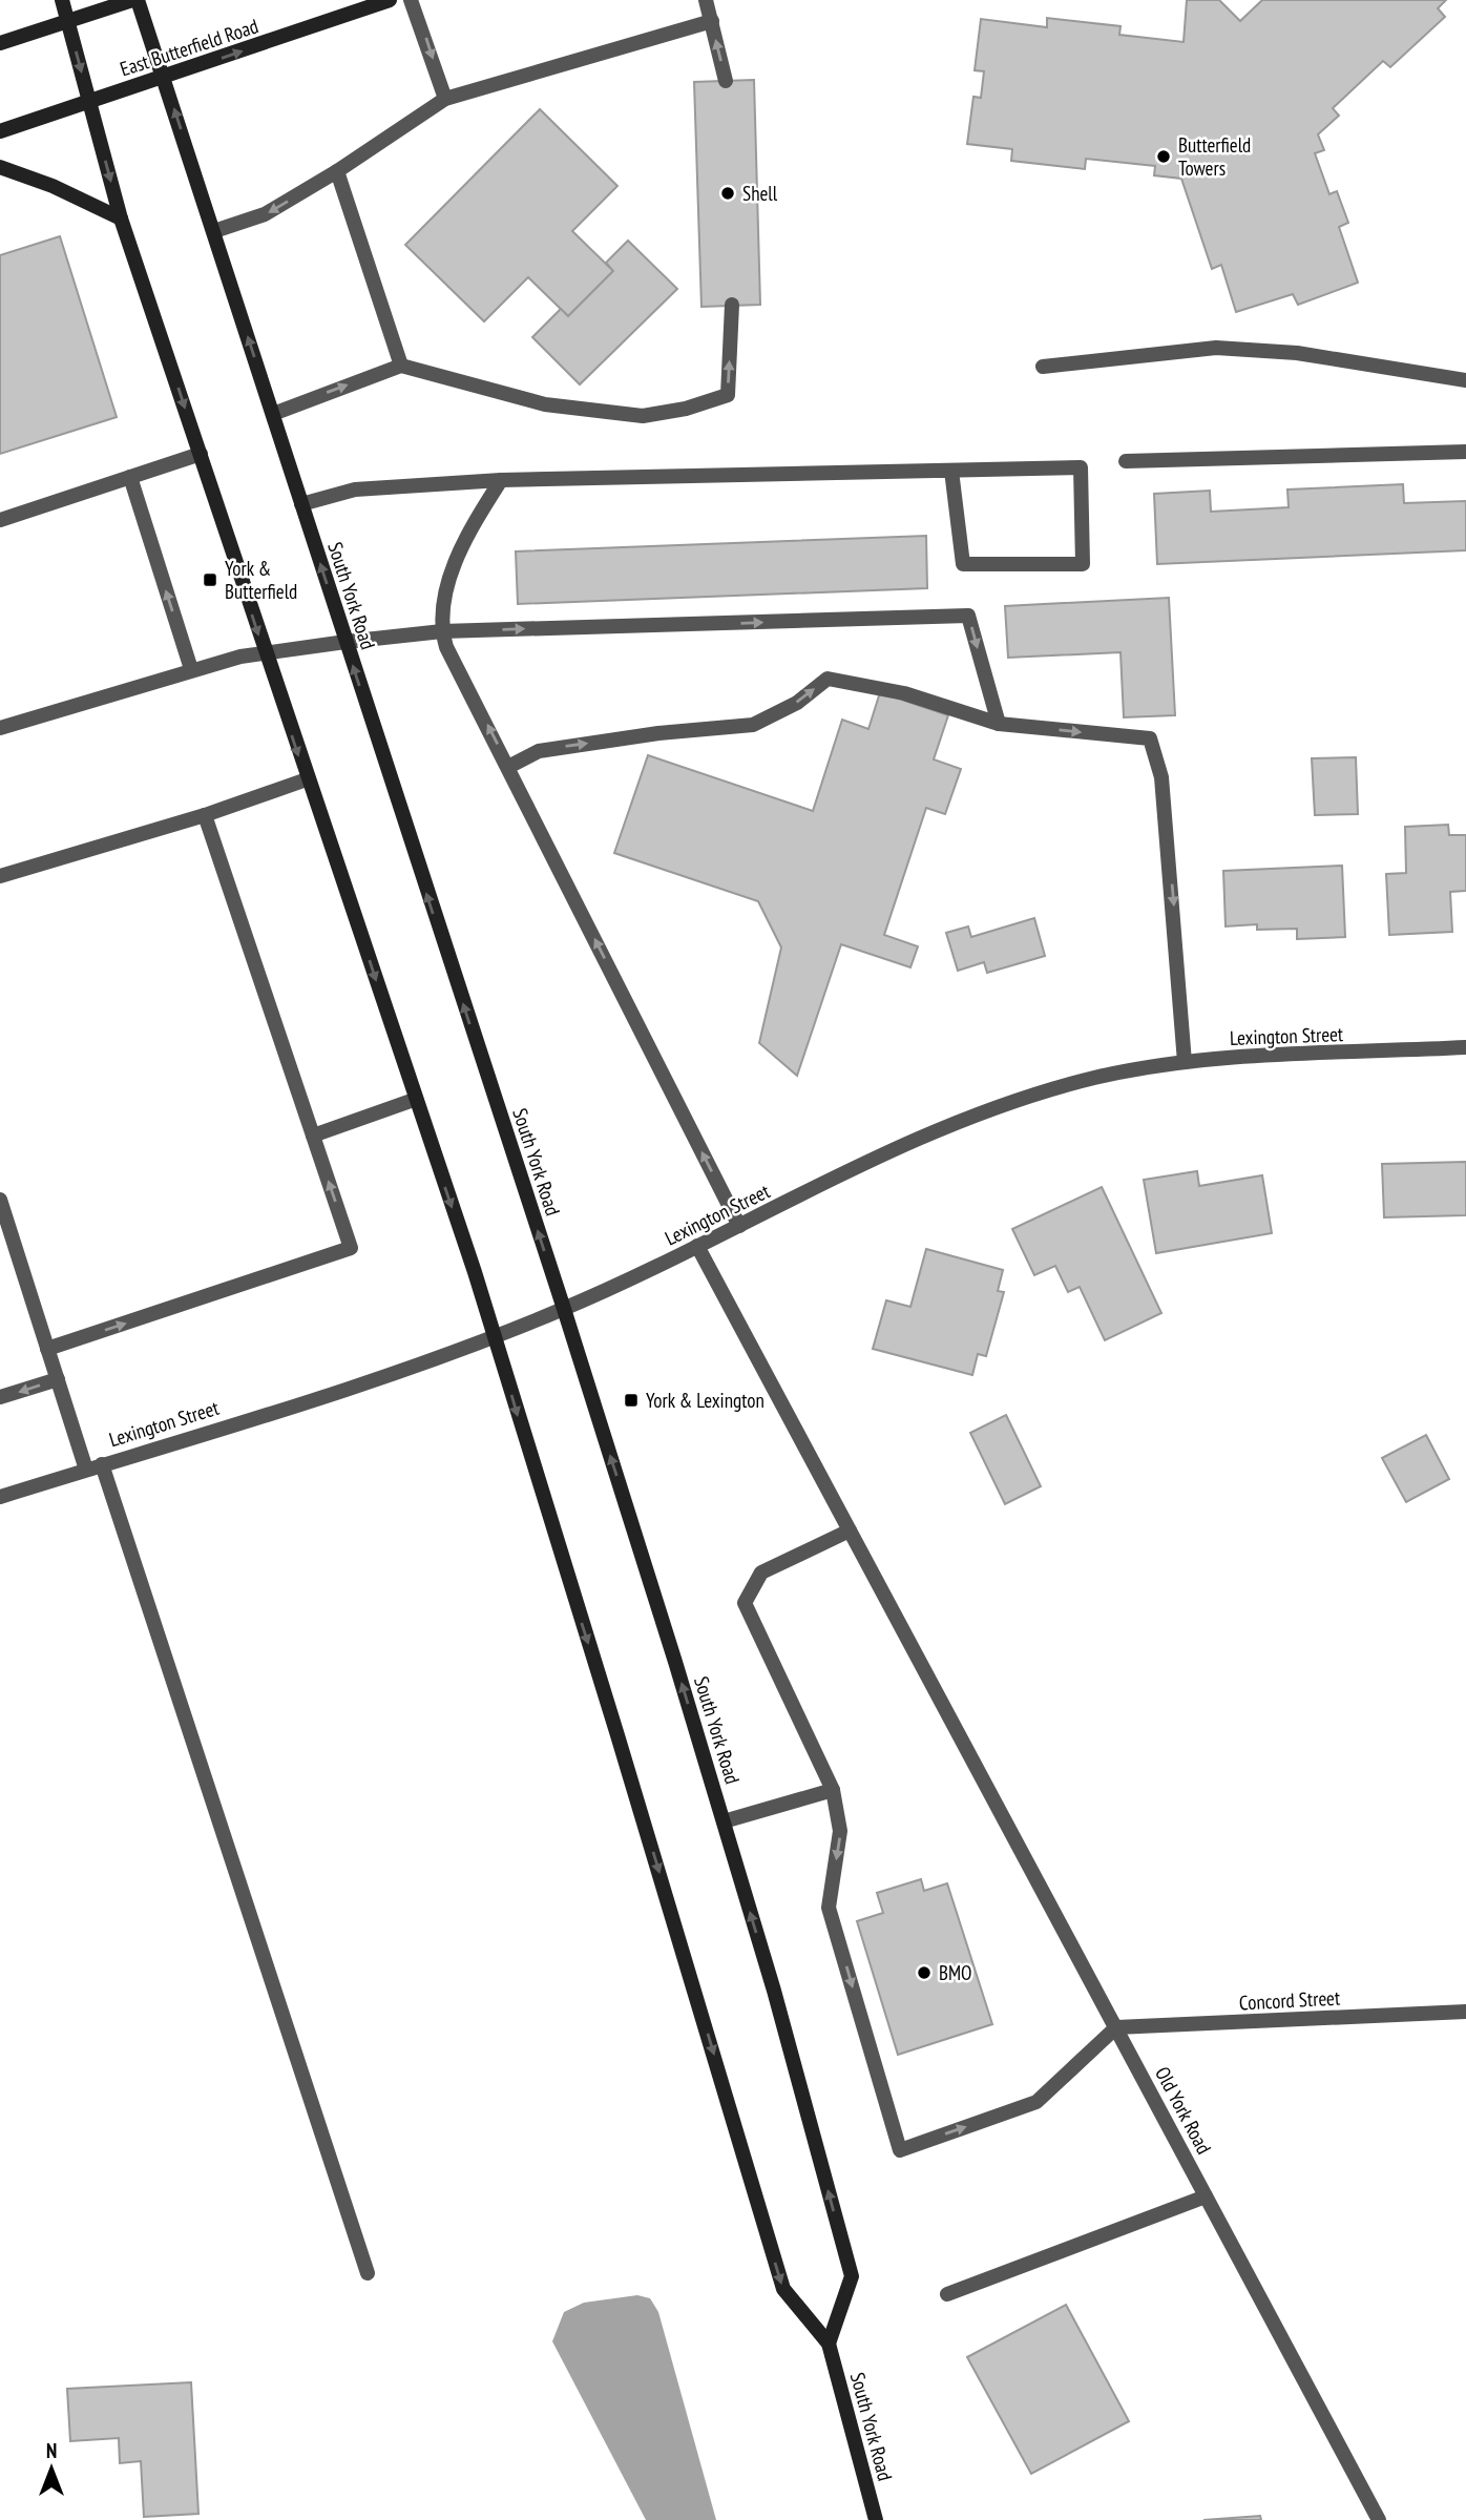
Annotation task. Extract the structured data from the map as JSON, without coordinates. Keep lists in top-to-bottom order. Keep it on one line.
{"streets":{"main road":["East Butterfield Road","South York Road"],"street":["Lexington Street","Concord Street","Old York Road"]},"crossings":[["East Butterfield Road","South York Road"],["South York Road","Lexington Street"],["Concord Street","Old York Road"]],"one_way":["East Butterfield Road"],"places":{"other":["Butterfield Towers","Shell","BMO"],"transit":["York & Butterfield","York & Lexington"]},"north":"top"}
